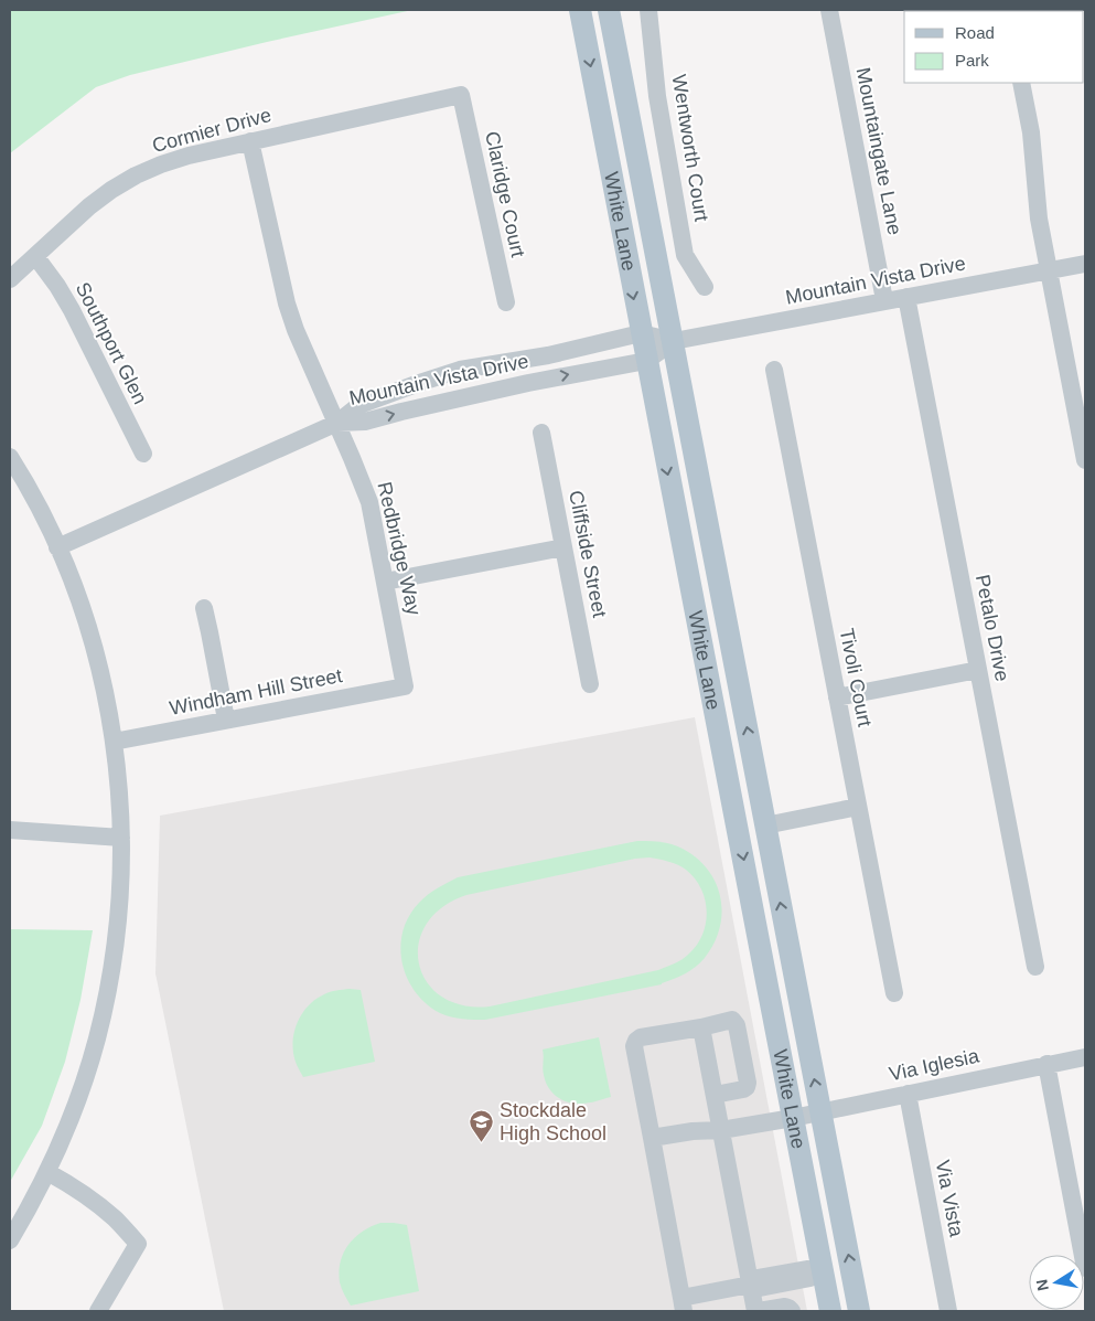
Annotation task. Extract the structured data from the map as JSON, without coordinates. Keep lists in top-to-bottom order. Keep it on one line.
{"streets":{"main road":["White Lane"],"street":["Cormier Drive","Wentworth Court","Mountaingate Lane","Claridge Court","Mountain Vista Drive","Southport Glen","Redbridge Way","Cliffside Street","Petalo Drive","Tivoli Court","Windham Hill Street","Via Iglesia","Via Vista"]},"crossings":[["Cormier Drive","Claridge Court"],["Cormier Drive","Southport Glen"],["Cormier Drive","Redbridge Way"],["Mountaingate Lane","Mountain Vista Drive"],["White Lane","Mountain Vista Drive"],["White Lane","Via Iglesia"],["Mountain Vista Drive","Redbridge Way"],["Mountain Vista Drive","Petalo Drive"],["Redbridge Way","Windham Hill Street"],["Via Iglesia","Via Vista"]],"places":{"school or university":["Stockdale High School"]},"legend":["Road","Park"],"north":"left"}
